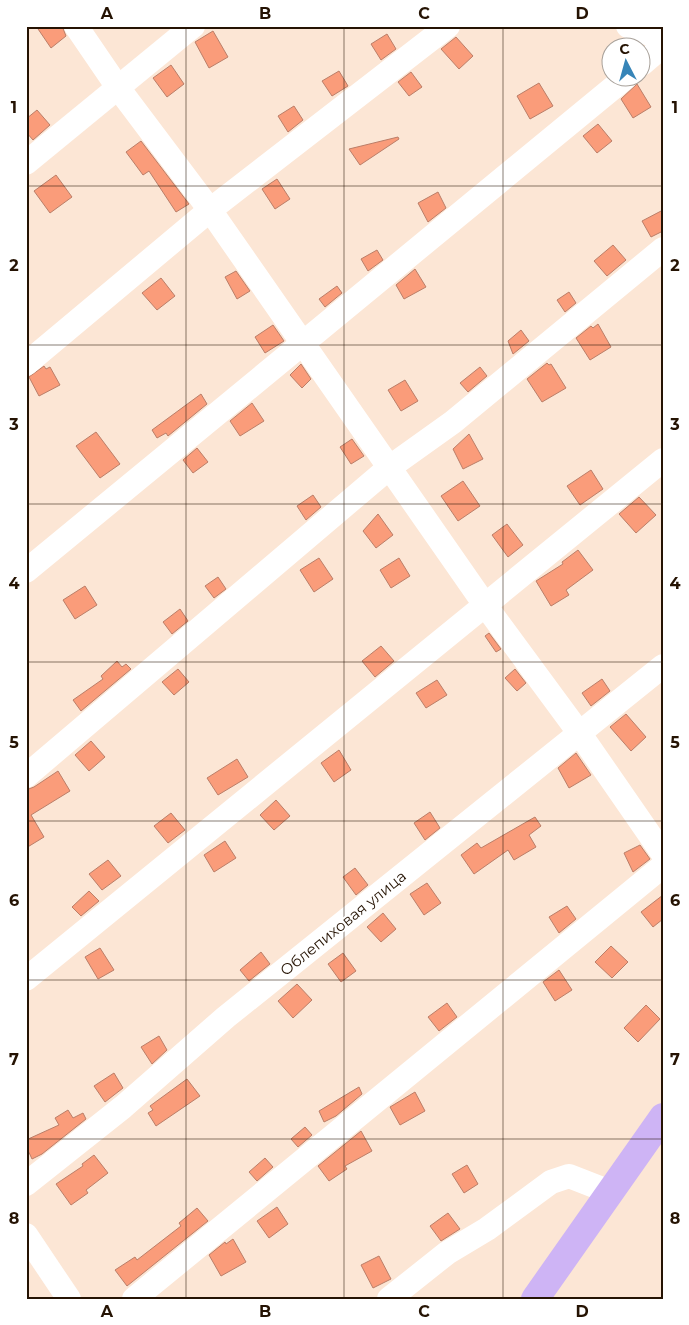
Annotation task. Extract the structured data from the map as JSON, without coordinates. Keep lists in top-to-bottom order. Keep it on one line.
{"streets":{"street":["Облепиховая улица"]},"north":"top","grid":{"columns":["A","B","C","D"],"rows":["1","2","3","4","5","6","7","8"]}}
